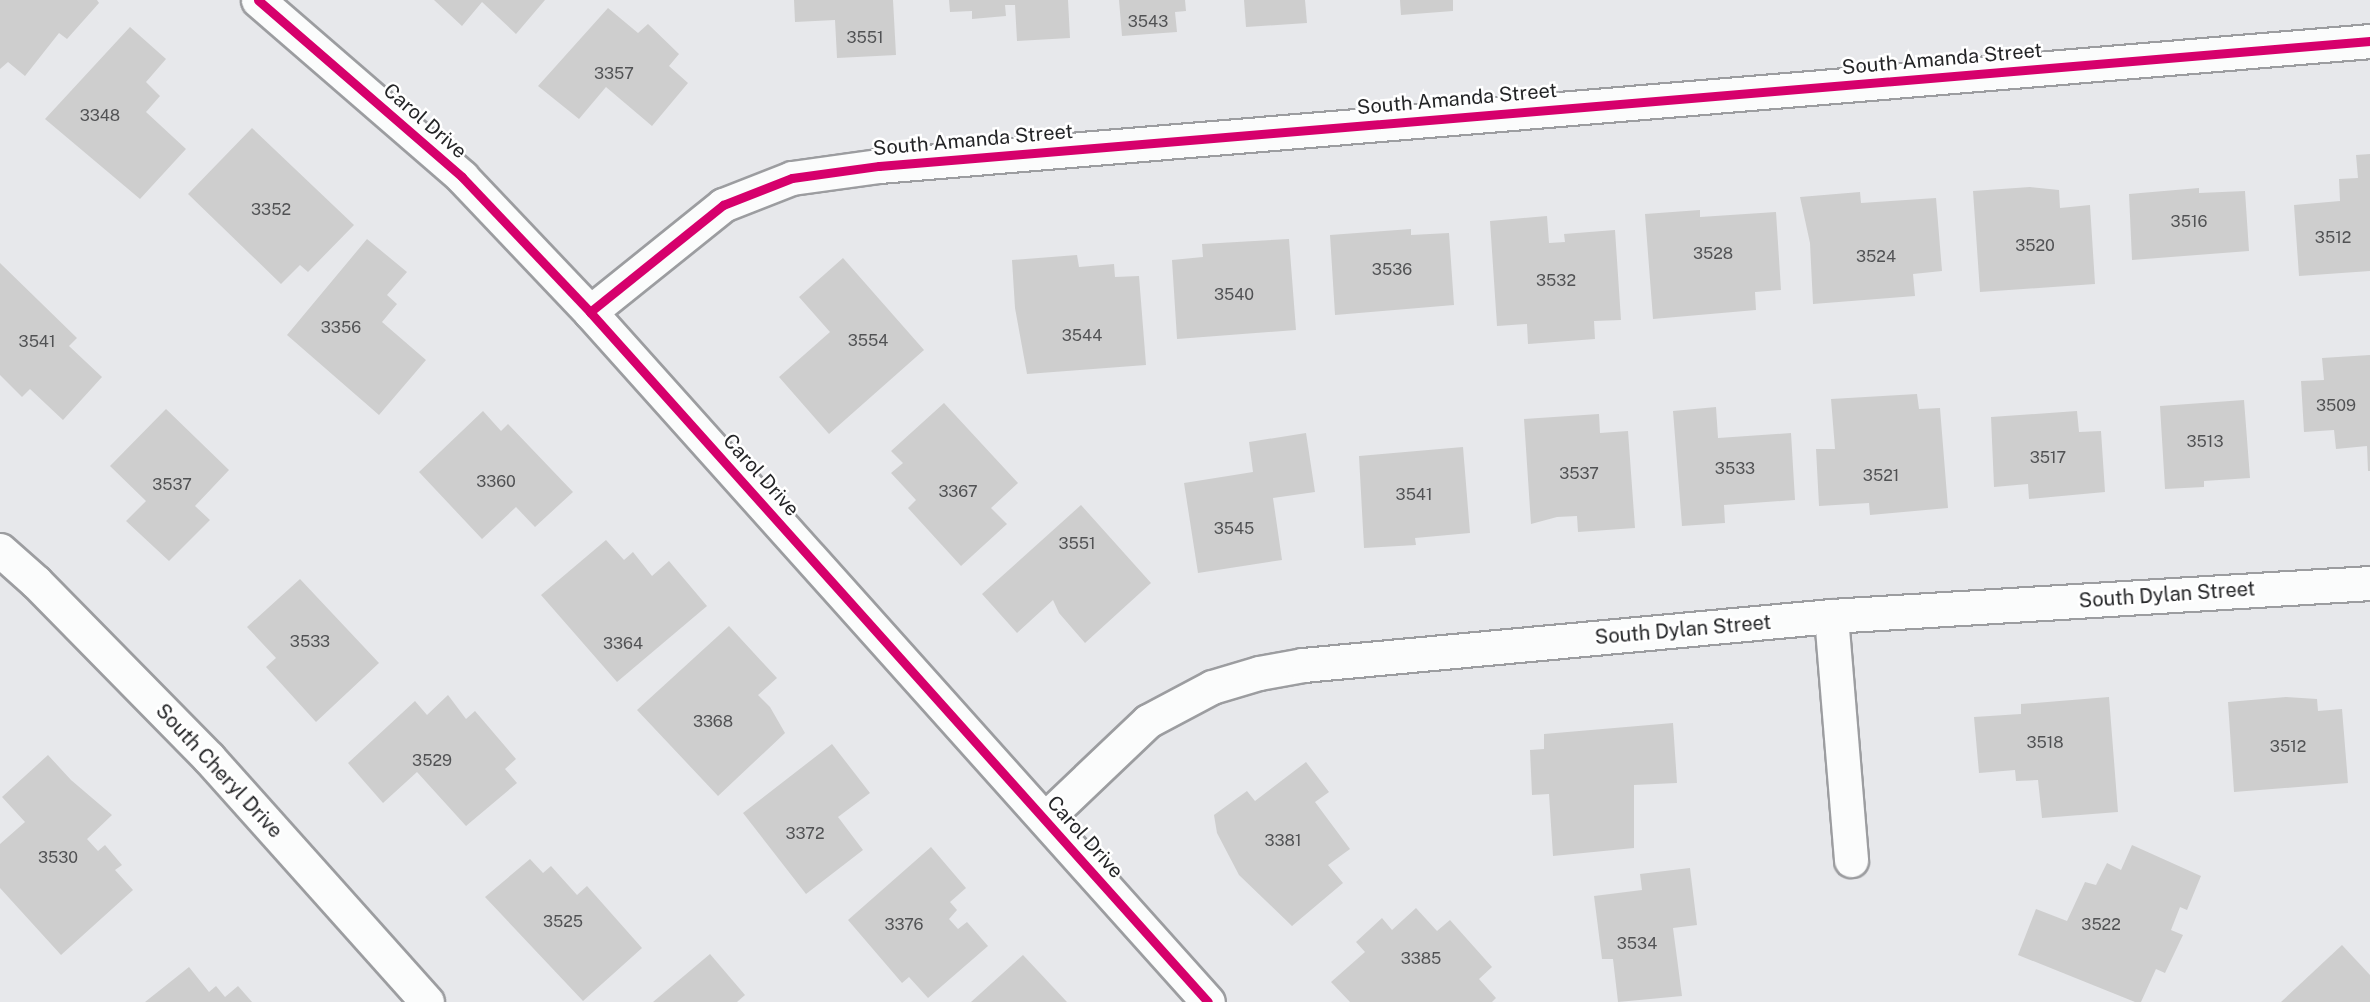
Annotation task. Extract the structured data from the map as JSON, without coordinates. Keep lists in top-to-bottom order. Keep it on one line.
{"streets":{"street":["South Amanda Street","Carol Drive","South Dylan Street","South Cheryl Drive"]},"crossings":[["South Amanda Street","Carol Drive"],["Carol Drive","South Dylan Street"]],"house_numbers":["3543","3551","3357","3348","3352","3516","3512","3520","3528","3524","3536","3532","3540","3356","3544","3554","3541","3509","3513","3517","3533","3537","3521","3360","3537","3367","3541","3545","3551","3533","3364","3368","3518","3512","3529","3372","3381","3530","3525","3376","3522","3534","3385"]}
